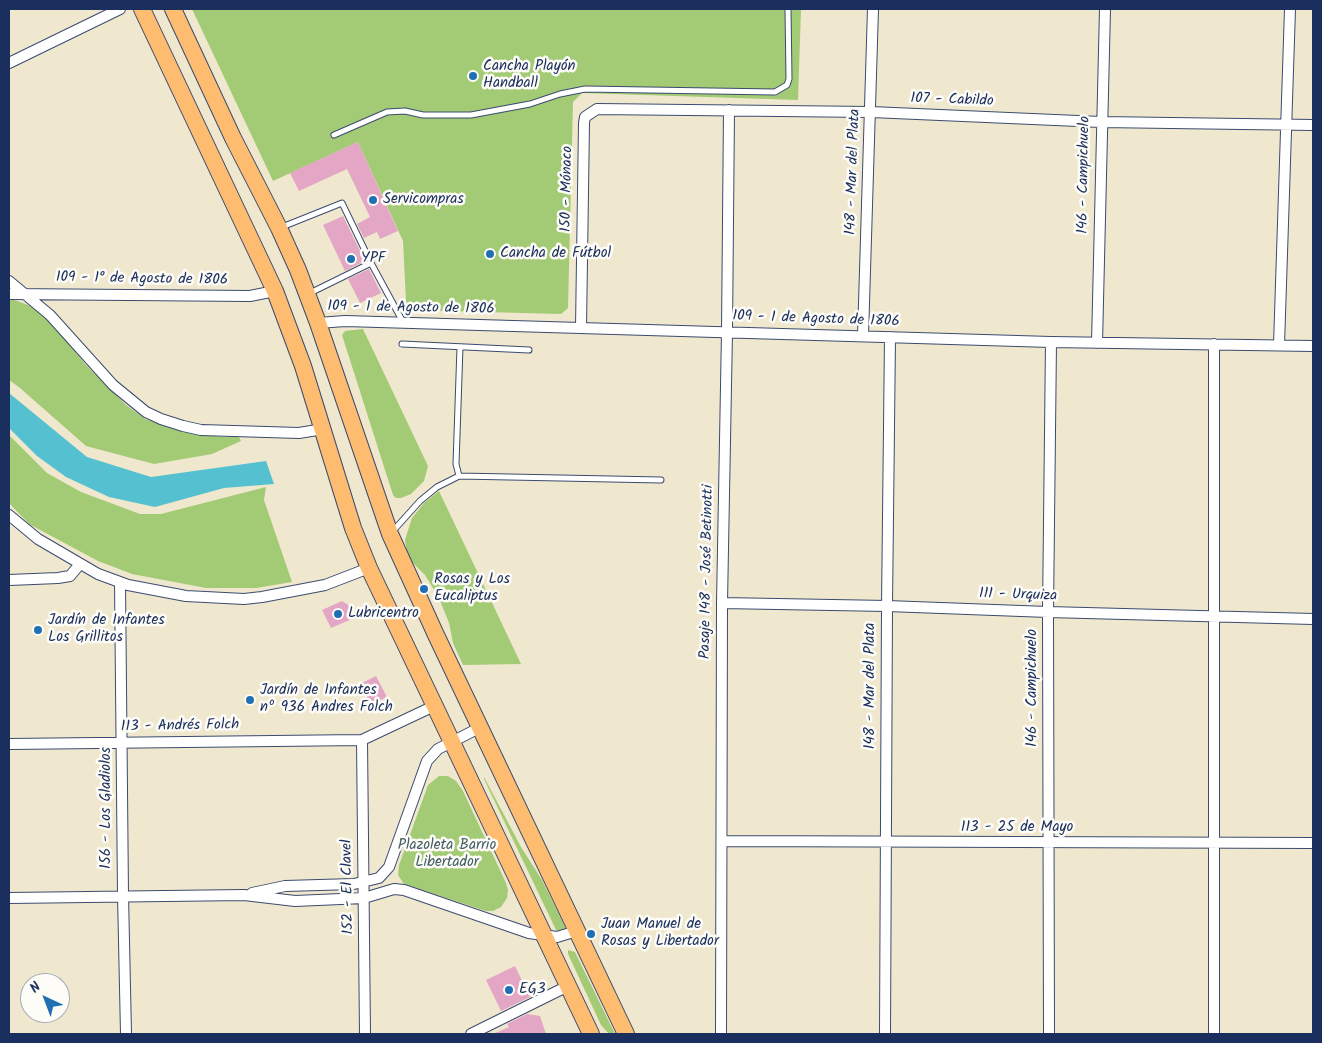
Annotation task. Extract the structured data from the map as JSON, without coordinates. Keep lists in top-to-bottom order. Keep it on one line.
{"streets":{"street":["107 - Cabildo","148 - Mar del Plata","146 - Campichuelo","150 - Mónaco","109 - 1° de Agosto de 1806","109 - 1 de Agosto de 1806","Pasaje 148 - José Betinotti","111 - Urquiza","113 - Andrés Folch","156 - Los Gladiolos","113 - 25 de Mayo","152 - El Clavel"]},"crossings":[["107 - Cabildo","148 - Mar del Plata"],["107 - Cabildo","146 - Campichuelo"],["107 - Cabildo","150 - Mónaco"],["107 - Cabildo","Pasaje 148 - José Betinotti"],["148 - Mar del Plata","109 - 1 de Agosto de 1806"],["148 - Mar del Plata","111 - Urquiza"],["148 - Mar del Plata","113 - 25 de Mayo"],["146 - Campichuelo","109 - 1 de Agosto de 1806"],["146 - Campichuelo","111 - Urquiza"],["146 - Campichuelo","113 - 25 de Mayo"],["150 - Mónaco","109 - 1 de Agosto de 1806"],["109 - 1 de Agosto de 1806","Pasaje 148 - José Betinotti"],["Pasaje 148 - José Betinotti","111 - Urquiza"],["Pasaje 148 - José Betinotti","113 - 25 de Mayo"],["113 - Andrés Folch","156 - Los Gladiolos"],["113 - Andrés Folch","152 - El Clavel"]],"parks":["Plazoleta Barrio Libertador"],"places":["Cancha Playón Handball","Servicompras","Cancha de Fútbol","YPF","Rosas y Los Eucaliptus","Lubricentro","Jardín de Infantes Los Grillitos","Jardín de Infantes nº 936 Andres Folch","Juan Manuel de Rosas y Libertador","EG3"],"north":"top left"}
